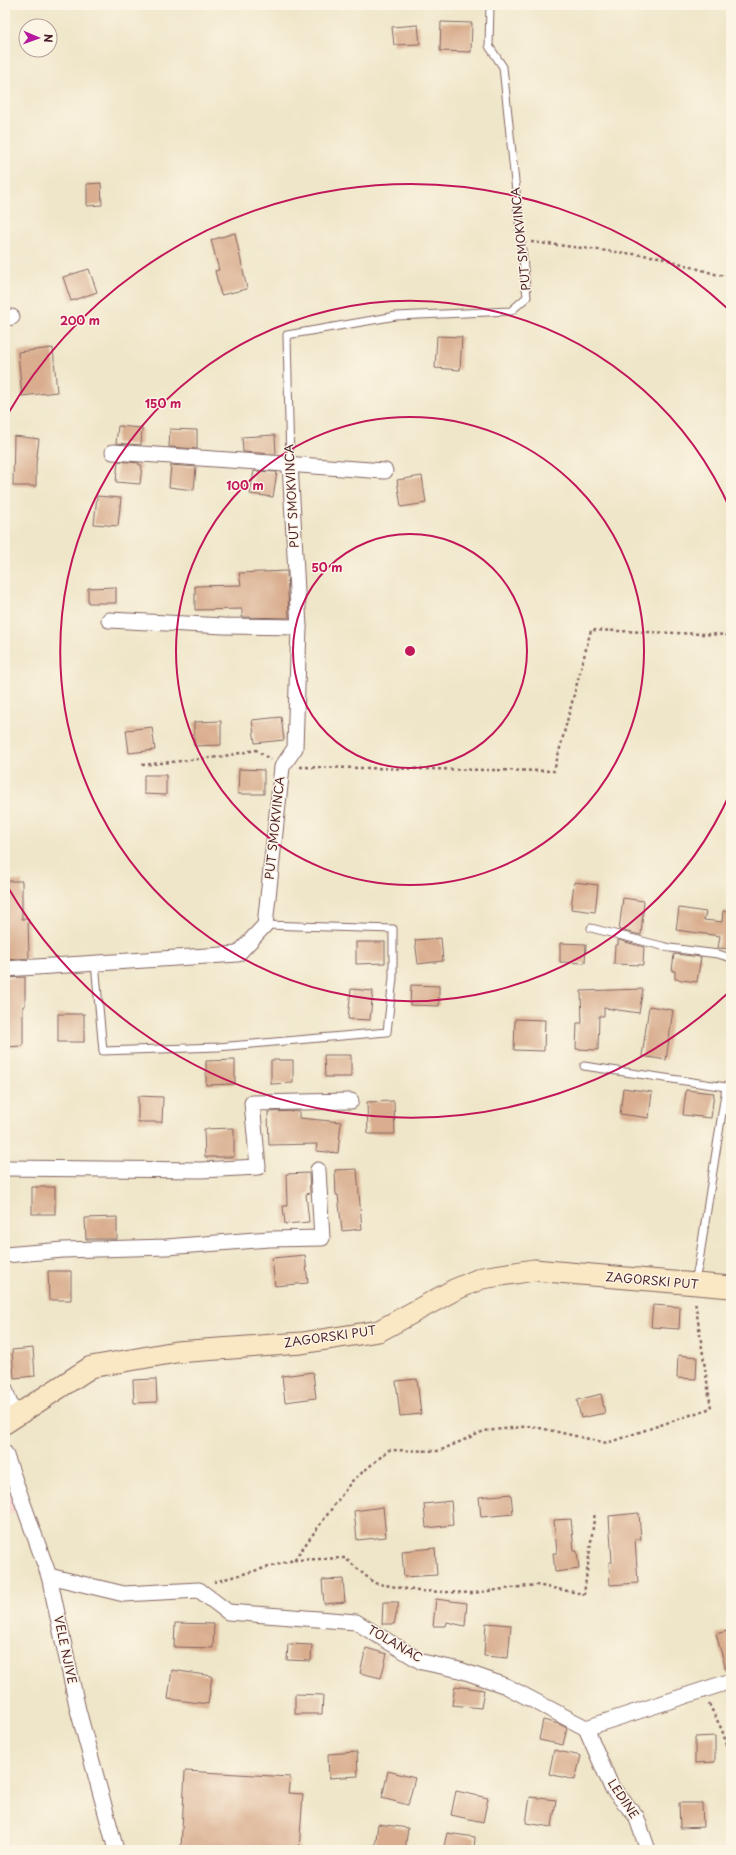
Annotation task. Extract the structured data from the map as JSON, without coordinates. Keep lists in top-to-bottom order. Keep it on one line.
{"streets":{"main road":["ZAGORSKI PUT"],"street":["PUT SMOKVINCA","TOLANAC","VELE NJIVE","LEDINE"]},"crossings":[["TOLANAC","LEDINE"]],"north":"right","rings":["200 m","150 m","100 m","50 m"]}
